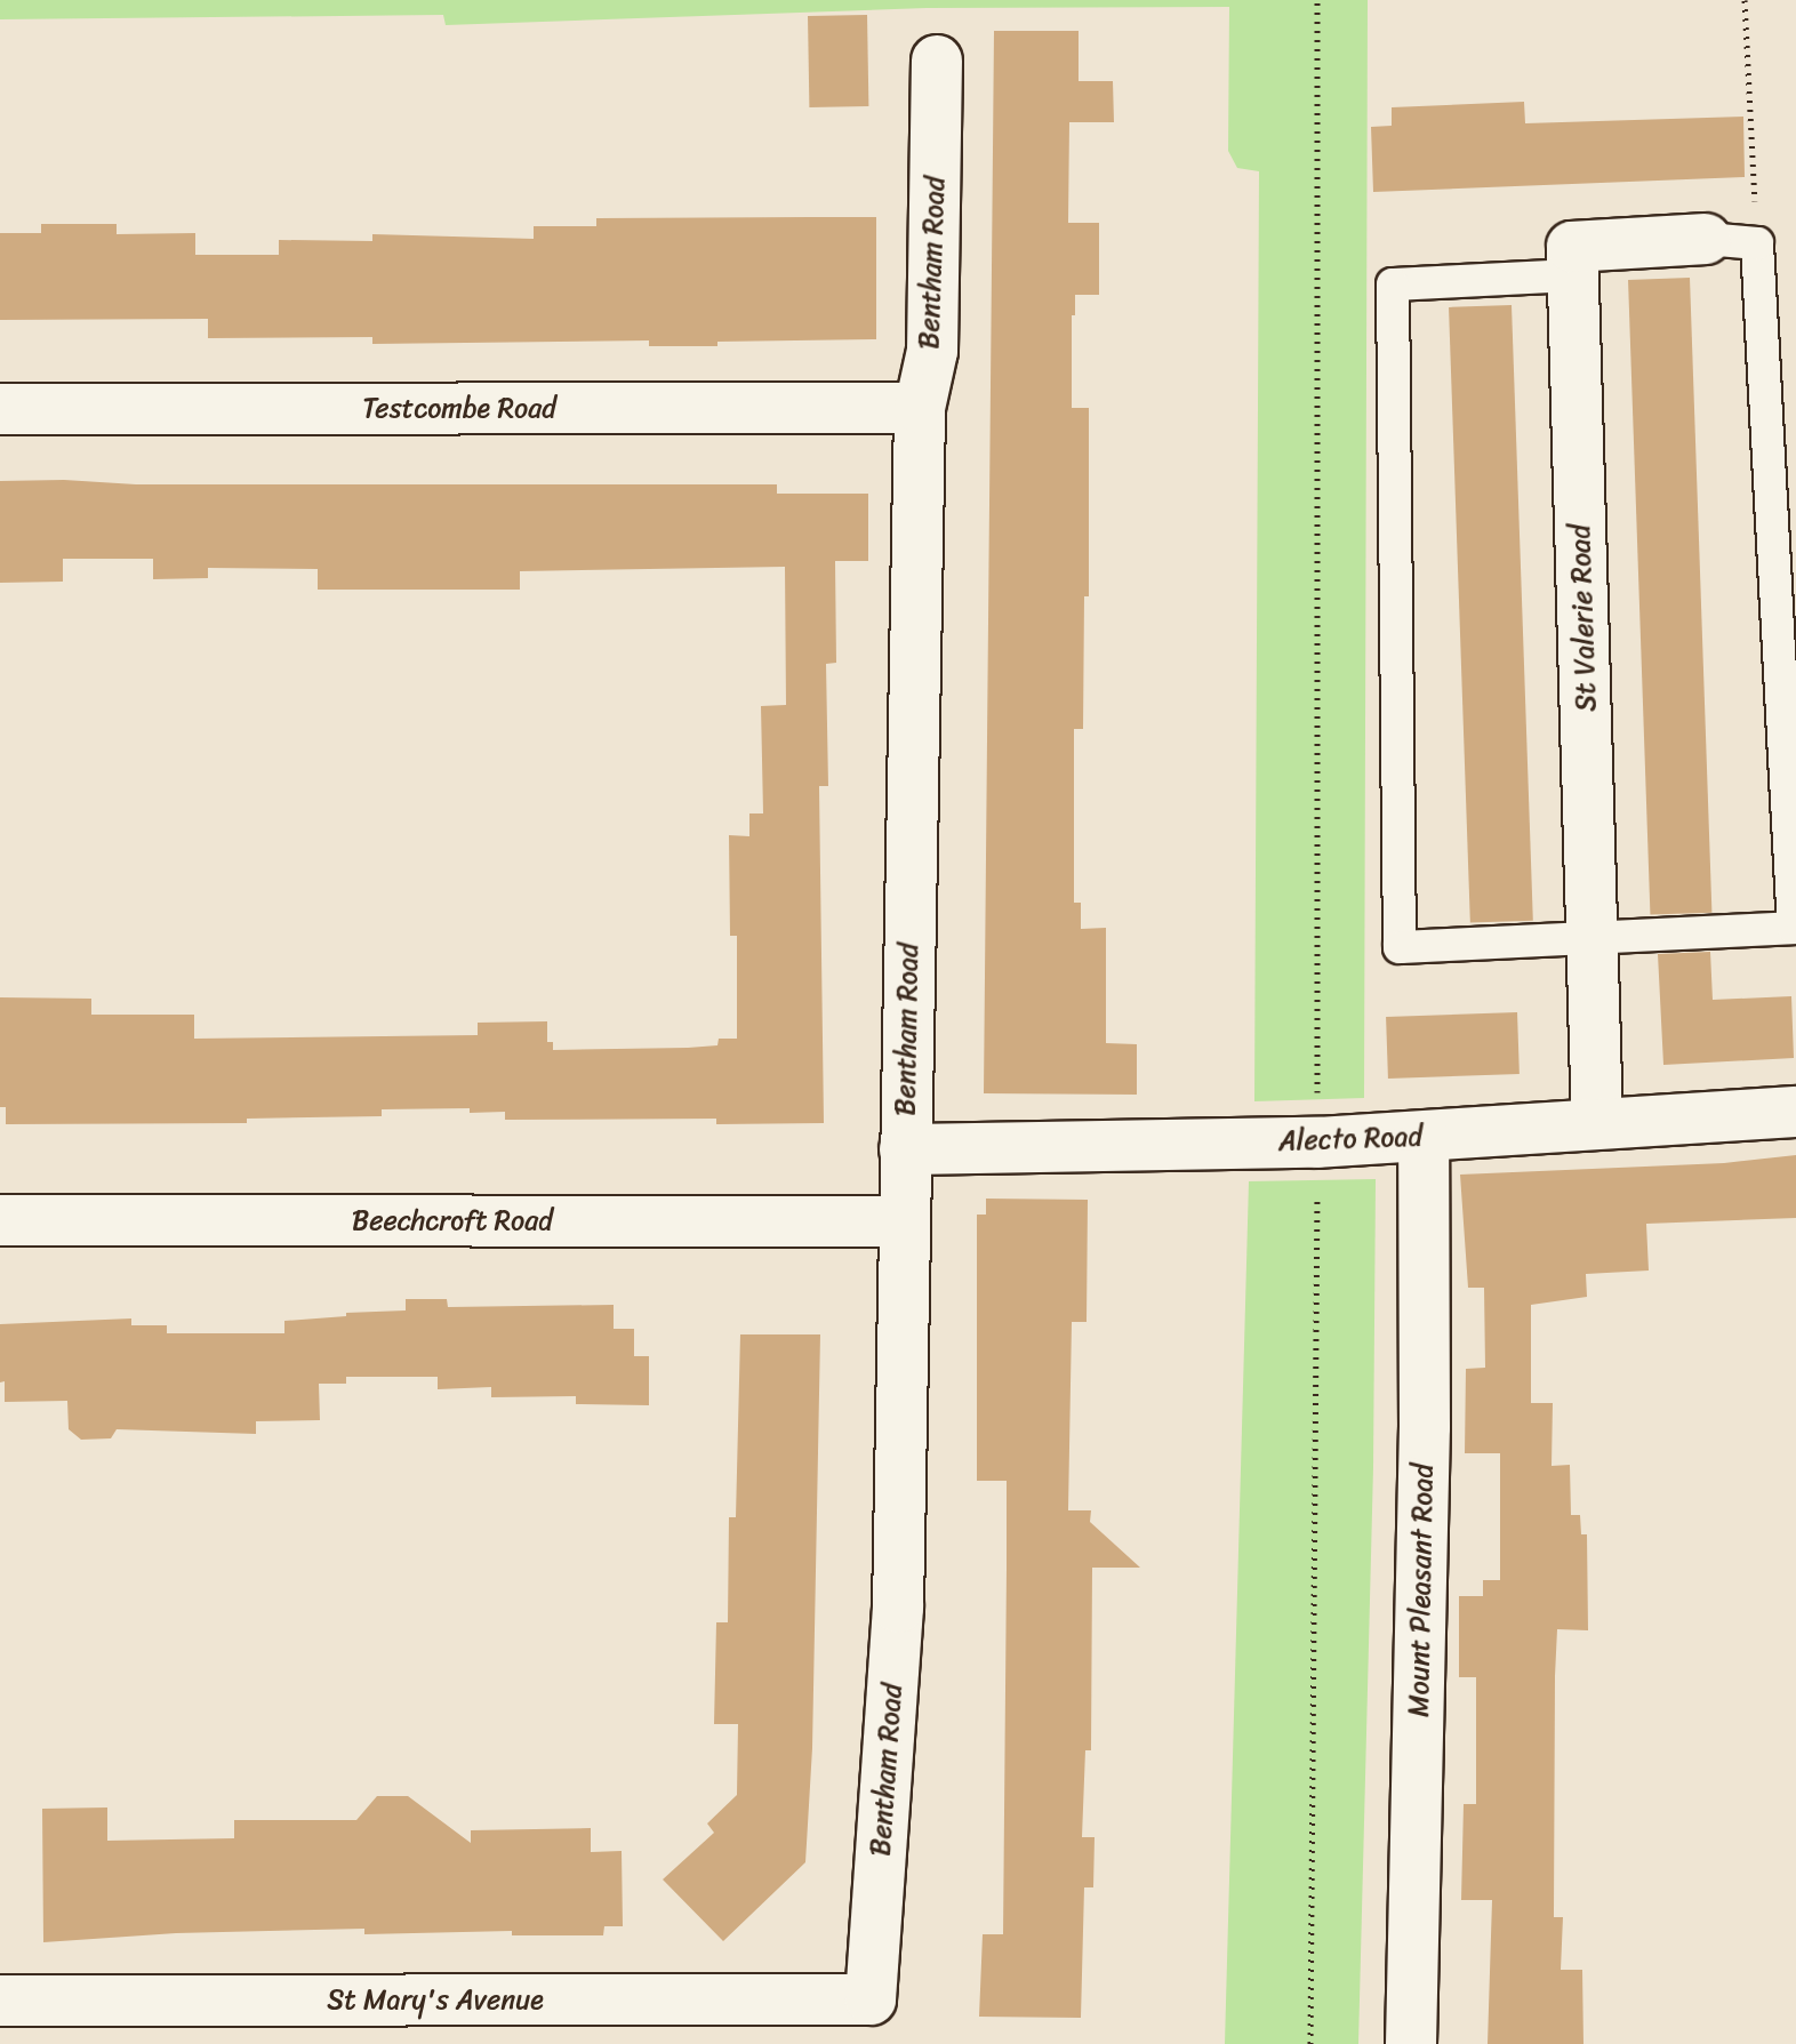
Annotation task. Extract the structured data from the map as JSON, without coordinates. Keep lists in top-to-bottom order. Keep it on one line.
{"streets":{"street":["Bentham Road","Testcombe Road","St Valerie Road","Alecto Road","Beechcroft Road","Mount Pleasant Road","St Mary's Avenue"]},"crossings":[["Bentham Road","Testcombe Road"],["Bentham Road","Alecto Road"],["Bentham Road","Beechcroft Road"],["Bentham Road","St Mary's Avenue"],["St Valerie Road","Alecto Road"],["Alecto Road","Mount Pleasant Road"]]}
